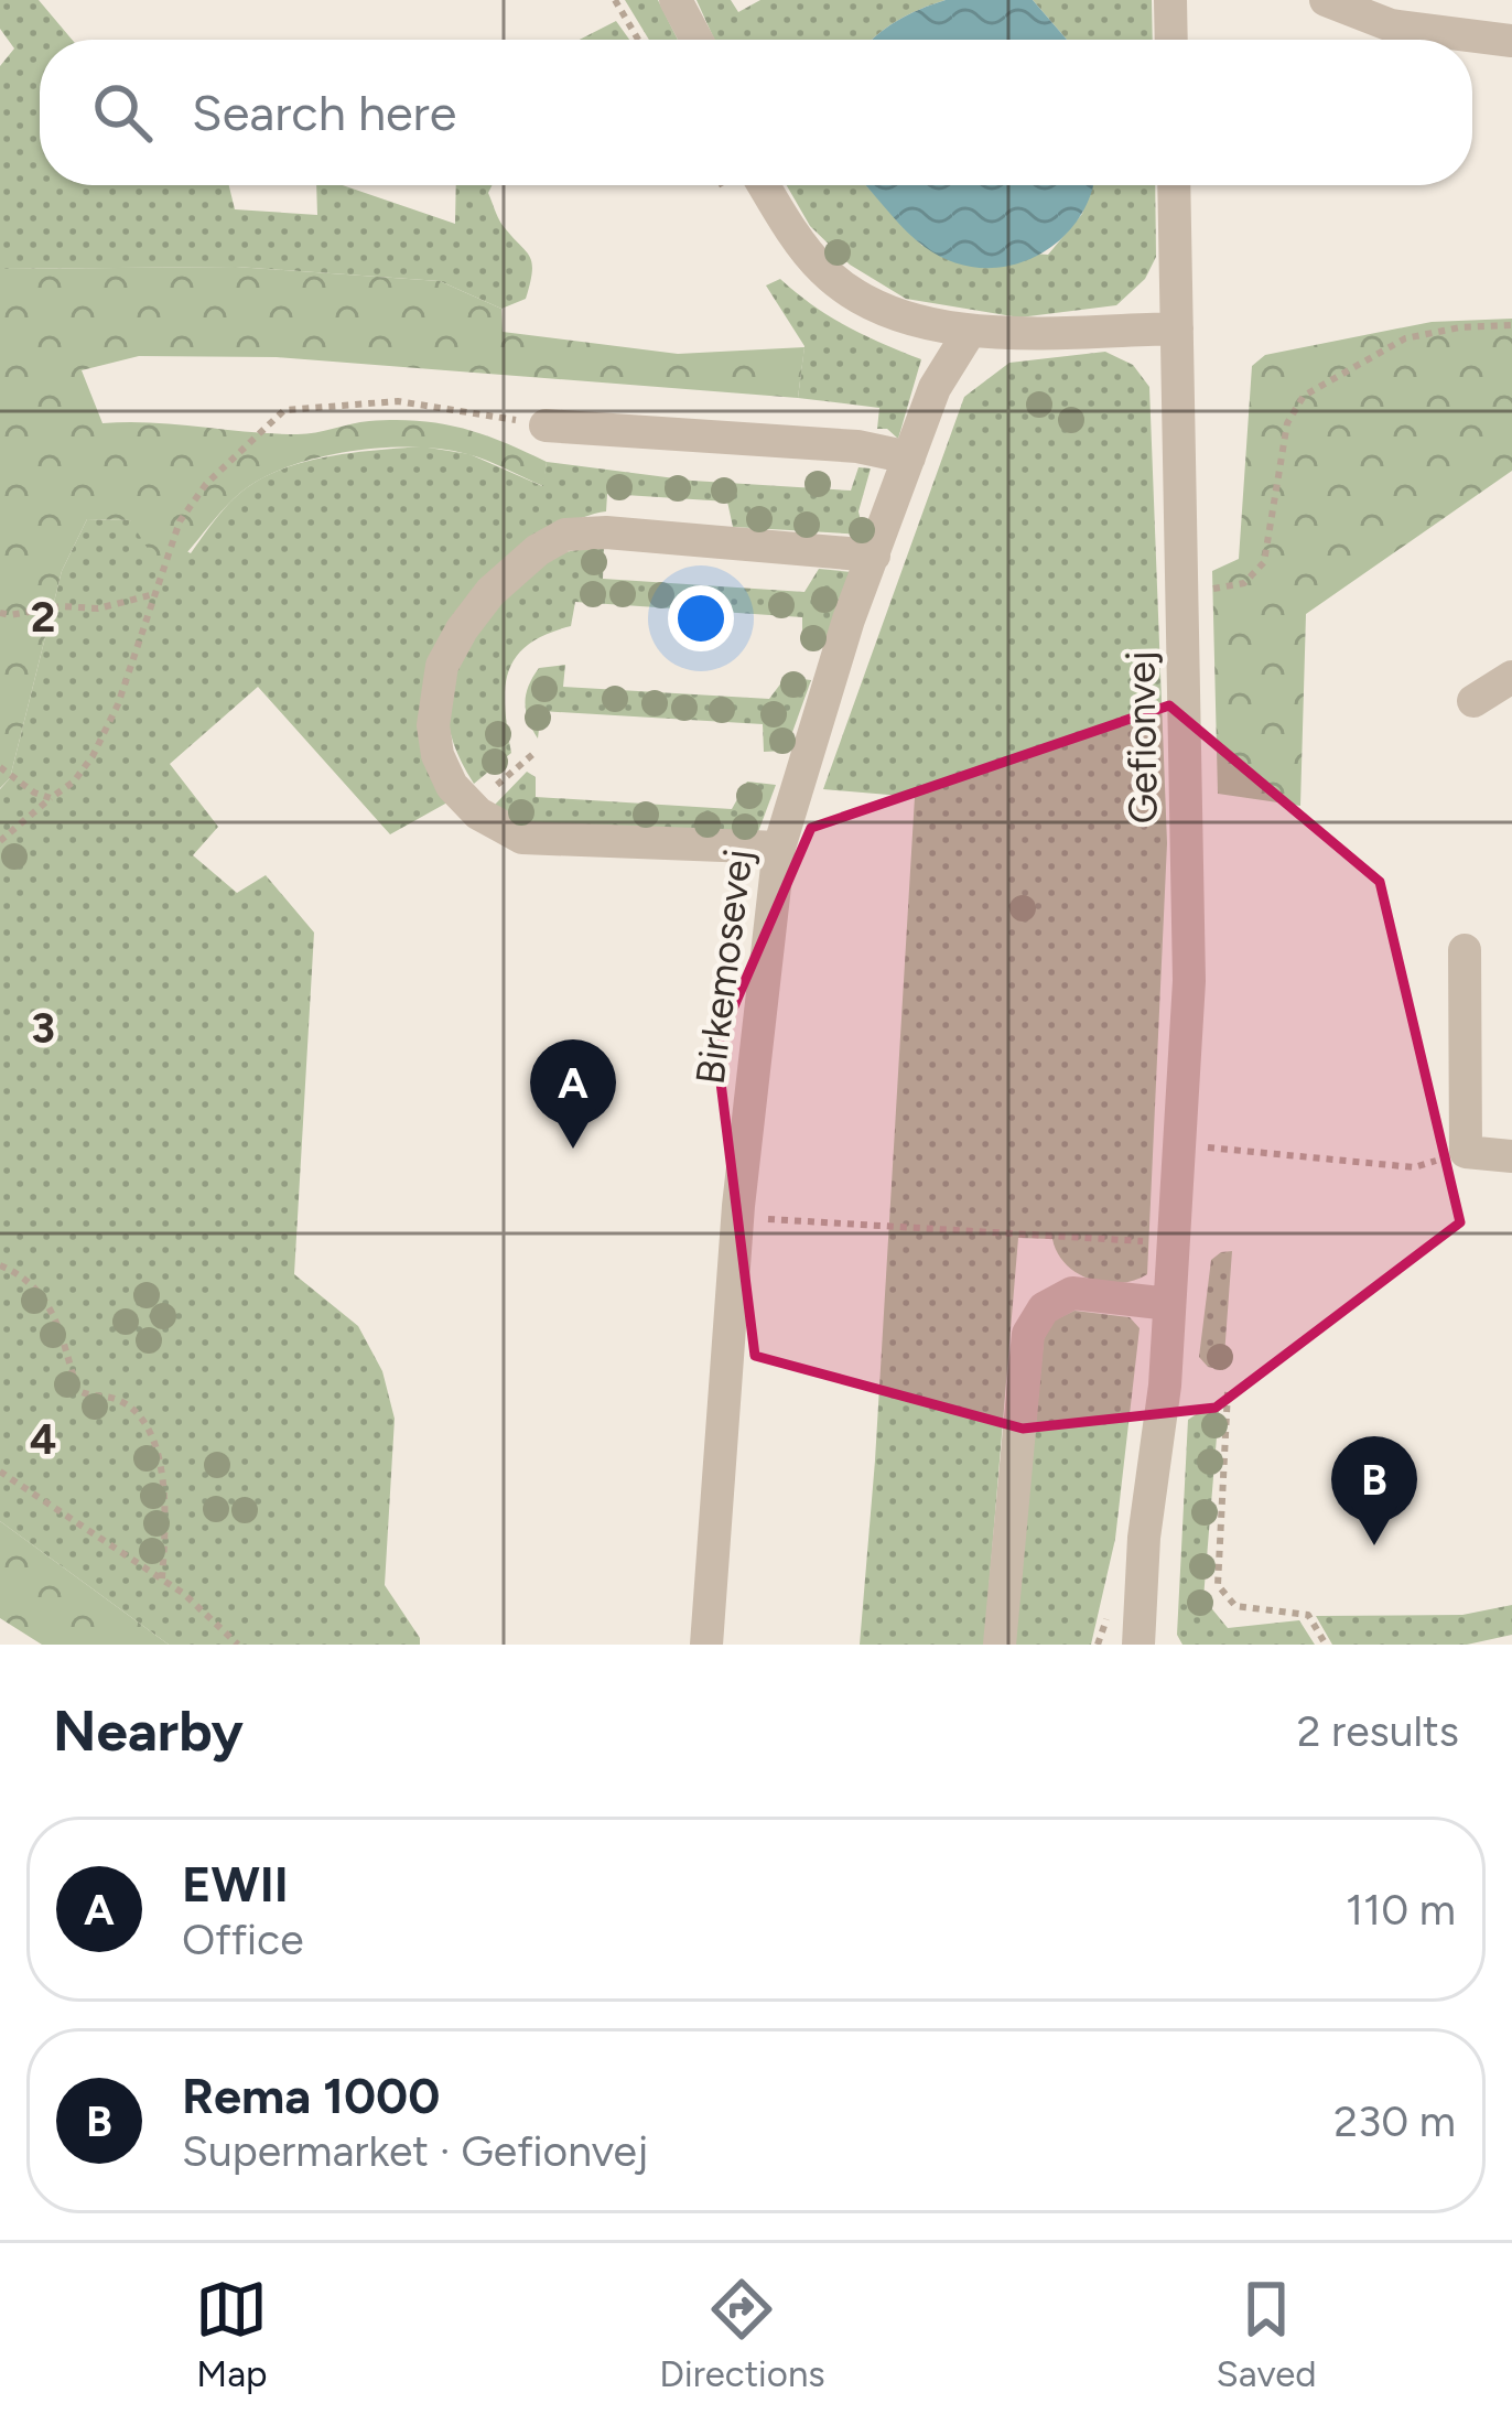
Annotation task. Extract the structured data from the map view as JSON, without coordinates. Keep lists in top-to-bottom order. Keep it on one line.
{"streets":{"street":["Gefionvej","Birkemosevej"]},"page":{"search":"Search here","pins":["A","B"],"heading":["Nearby","2 results"],"list":[{"mark":"A","name":"EWII","note":"Office","value":"110 m"},{"mark":"B","name":"Rema 1000","note":"Supermarket · Gefionvej","value":"230 m"}],"nav":["Map","Directions","Saved"]},"grid":{"rows":["2","3","4"]}}
